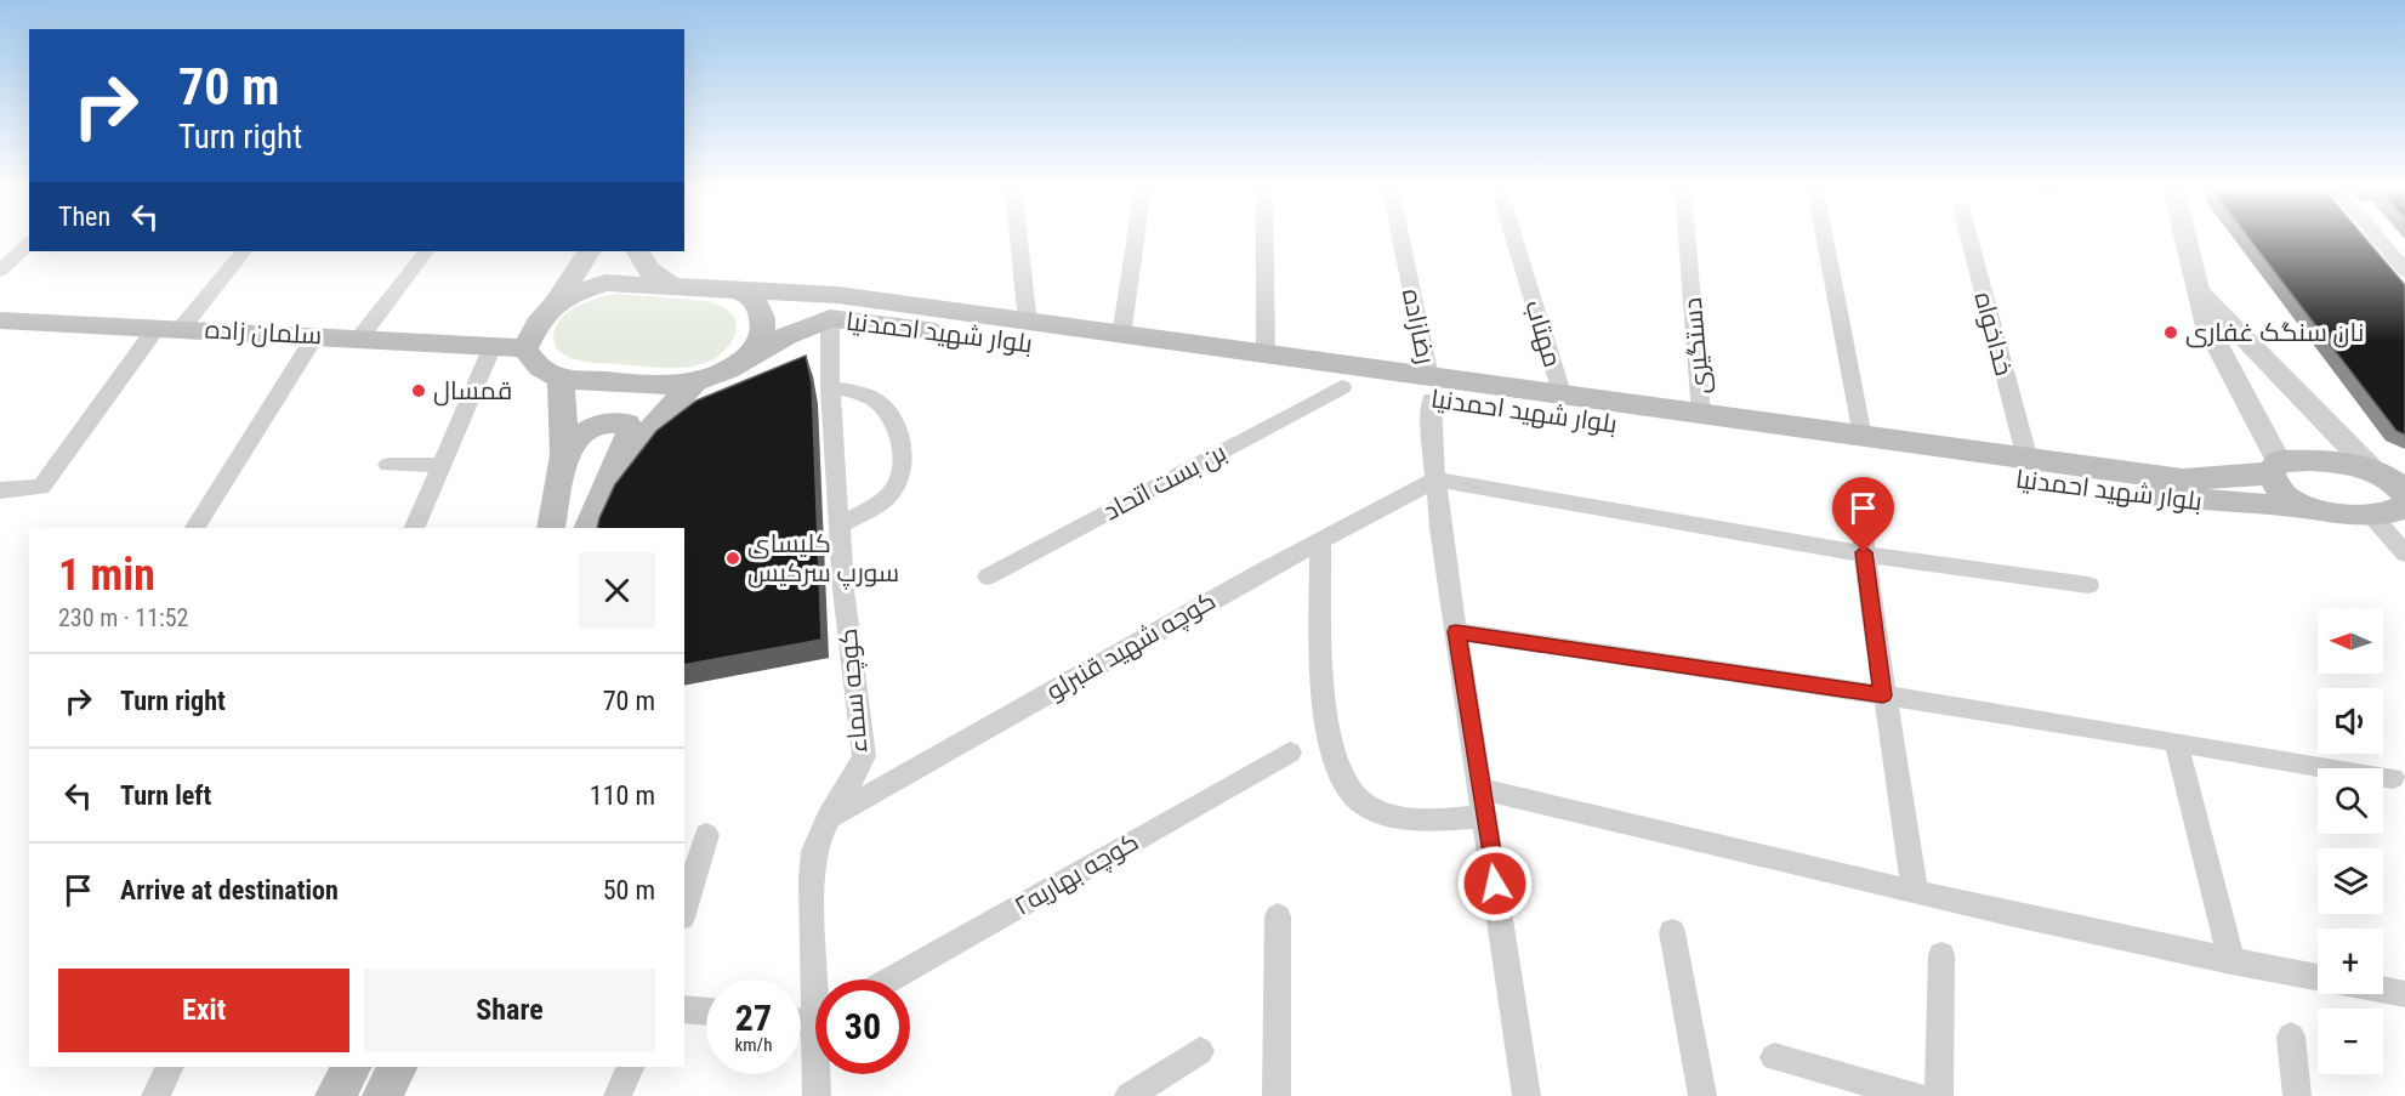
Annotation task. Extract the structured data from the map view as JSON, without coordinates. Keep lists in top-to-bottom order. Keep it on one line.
{"streets":{"main road":["سلمان زاده","بلوار شهید احمدنیا"],"street":["رضازاده","مهتاب","خداخواه","دستگیری","بن بست اتحاد","کوچه شهید قنبرلو","کوچه سماء","کوچه بهاریه۲"]},"crossings":[["رضازاده","بلوار شهید احمدنیا"],["رضازاده","کوچه شهید قنبرلو"],["بلوار شهید احمدنیا","مهتاب"],["بلوار شهید احمدنیا","خداخواه"],["بلوار شهید احمدنیا","دستگیری"],["بلوار شهید احمدنیا","بن بست اتحاد"],["بلوار شهید احمدنیا","کوچه سماء"],["کوچه شهید قنبرلو","کوچه سماء"]],"places":["نان سنگک غفاری","قمسال","کلیسای سورپ سرکیس"],"north":"left","page":{"turn":["70 m","Turn right"],"then":"Then","heading":["1 min","230 m · 11:52"],"map_buttons":["+","−"],"list":[{"name":"Turn right","value":"70 m"},{"name":"Turn left","value":"110 m"},{"name":"Arrive at destination","value":"50 m"}],"buttons":["Exit","Share"],"speed":"27 km/h","limit":"30"}}
